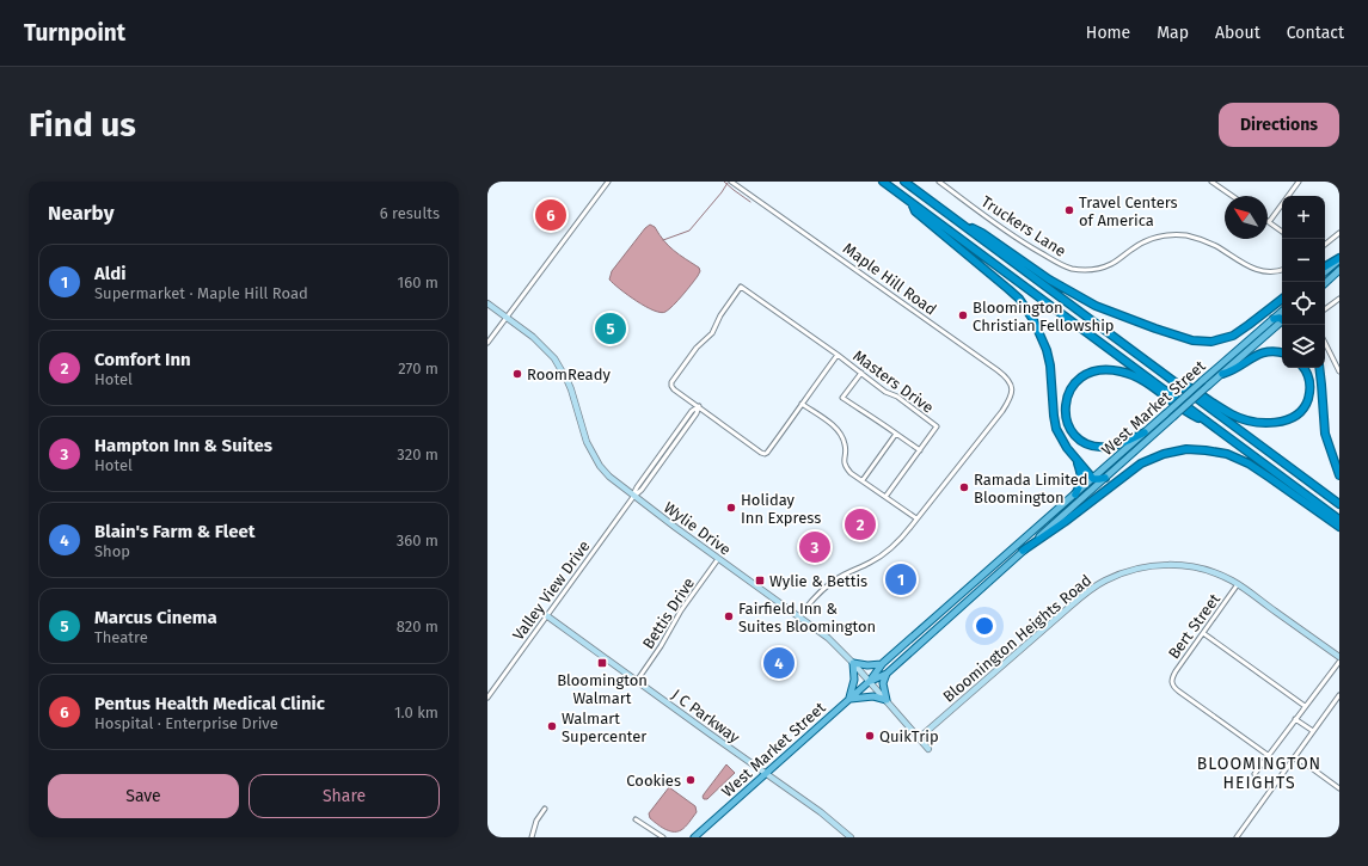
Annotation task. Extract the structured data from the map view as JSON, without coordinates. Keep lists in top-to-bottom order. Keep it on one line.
{"streets":{"main road":["West Market Street","Wylie Drive","Bloomington Heights Road","J C Parkway"],"street":["Truckers Lane","Maple Hill Road","Masters Drive","Valley View Drive","Bettis Drive","Bert Street"]},"crossings":[["Maple Hill Road","Wylie Drive"],["Masters Drive","Valley View Drive"],["West Market Street","Wylie Drive"],["West Market Street","J C Parkway"],["Wylie Drive","Valley View Drive"],["Wylie Drive","Bettis Drive"],["Wylie Drive","Bloomington Heights Road"],["Valley View Drive","J C Parkway"],["Bettis Drive","J C Parkway"],["Bert Street","Bloomington Heights Road"]],"districts":["BLOOMINGTON HEIGHTS"],"places":{"other":["Travel Centers of America","Bloomington Christian Fellowship","RoomReady","Ramada Limited Bloomington","Holiday Inn Express","Fairfield Inn & Suites Bloomington","Walmart Supercenter","QuikTrip","Cookies"],"transit":["Wylie & Bettis","Bloomington Walmart"]},"north":"top left","page":{"header":"Turnpoint","nav":["Home","Map","About","Contact"],"buttons":["Directions",["Save","Share"]],"title":"Find us","heading":["Nearby","6 results"],"map_buttons":["+","−"],"pins":["6","5","2","3","1","4"],"list":[{"mark":"1","name":"Aldi","note":"Supermarket · Maple Hill Road","value":"160 m"},{"mark":"2","name":"Comfort Inn","note":"Hotel","value":"270 m"},{"mark":"3","name":"Hampton Inn & Suites","note":"Hotel","value":"320 m"},{"mark":"4","name":"Blain's Farm & Fleet","note":"Shop","value":"360 m"},{"mark":"5","name":"Marcus Cinema","note":"Theatre","value":"820 m"},{"mark":"6","name":"Pentus Health Medical Clinic","note":"Hospital · Enterprise Drive","value":"1.0 km"}]}}
